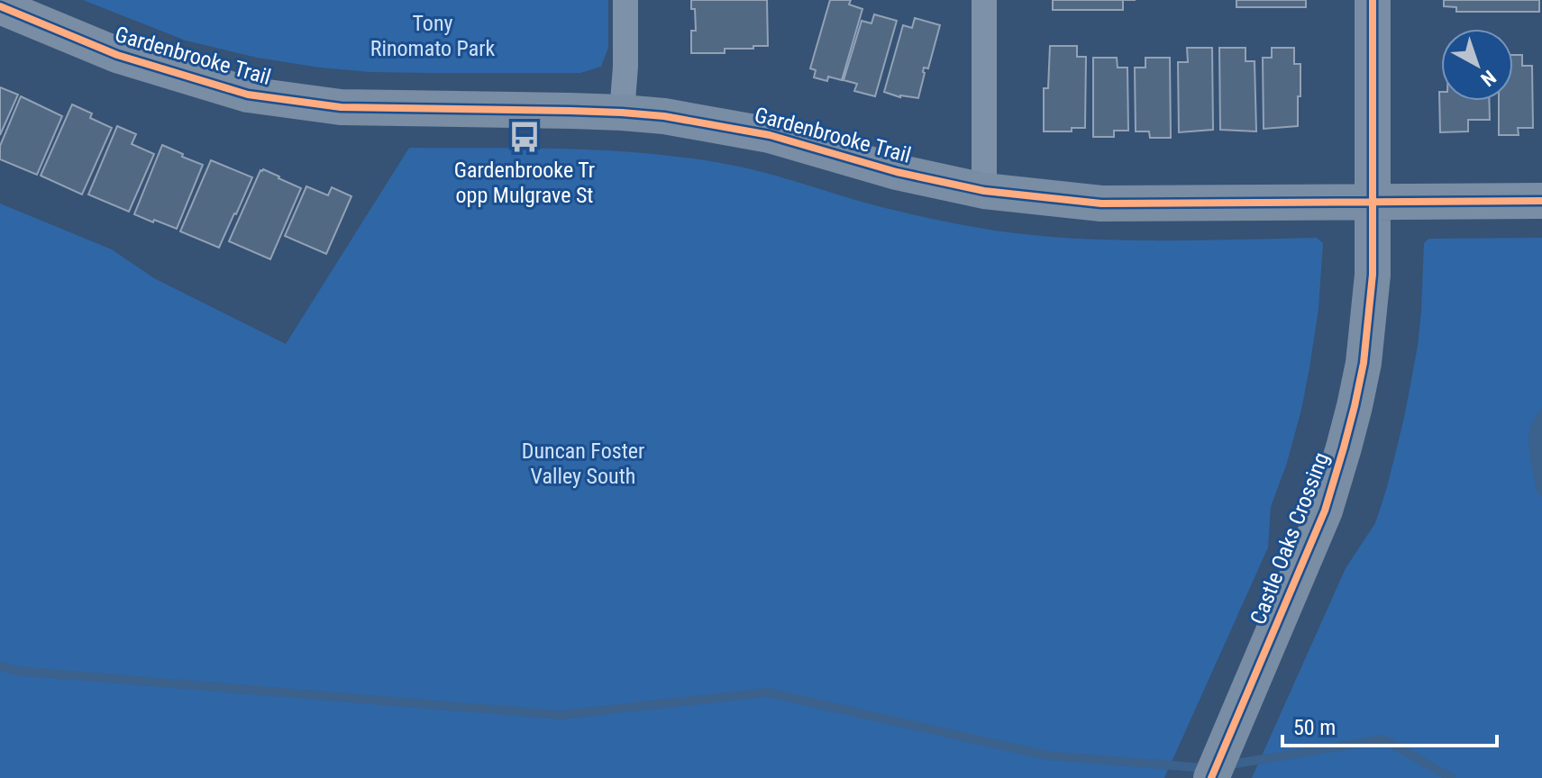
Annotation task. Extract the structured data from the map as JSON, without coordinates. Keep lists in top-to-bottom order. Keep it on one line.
{"streets":{"street":["Gardenbrooke Trail","Castle Oaks Crossing"]},"crossings":[["Gardenbrooke Trail","Castle Oaks Crossing"]],"parks":["Tony Rinomato Park","Duncan Foster Valley South"],"places":{"bus stop":["Gardenbrooke Tr opp Mulgrave St"]},"scale_bar":"50 m","north":"bottom right"}
